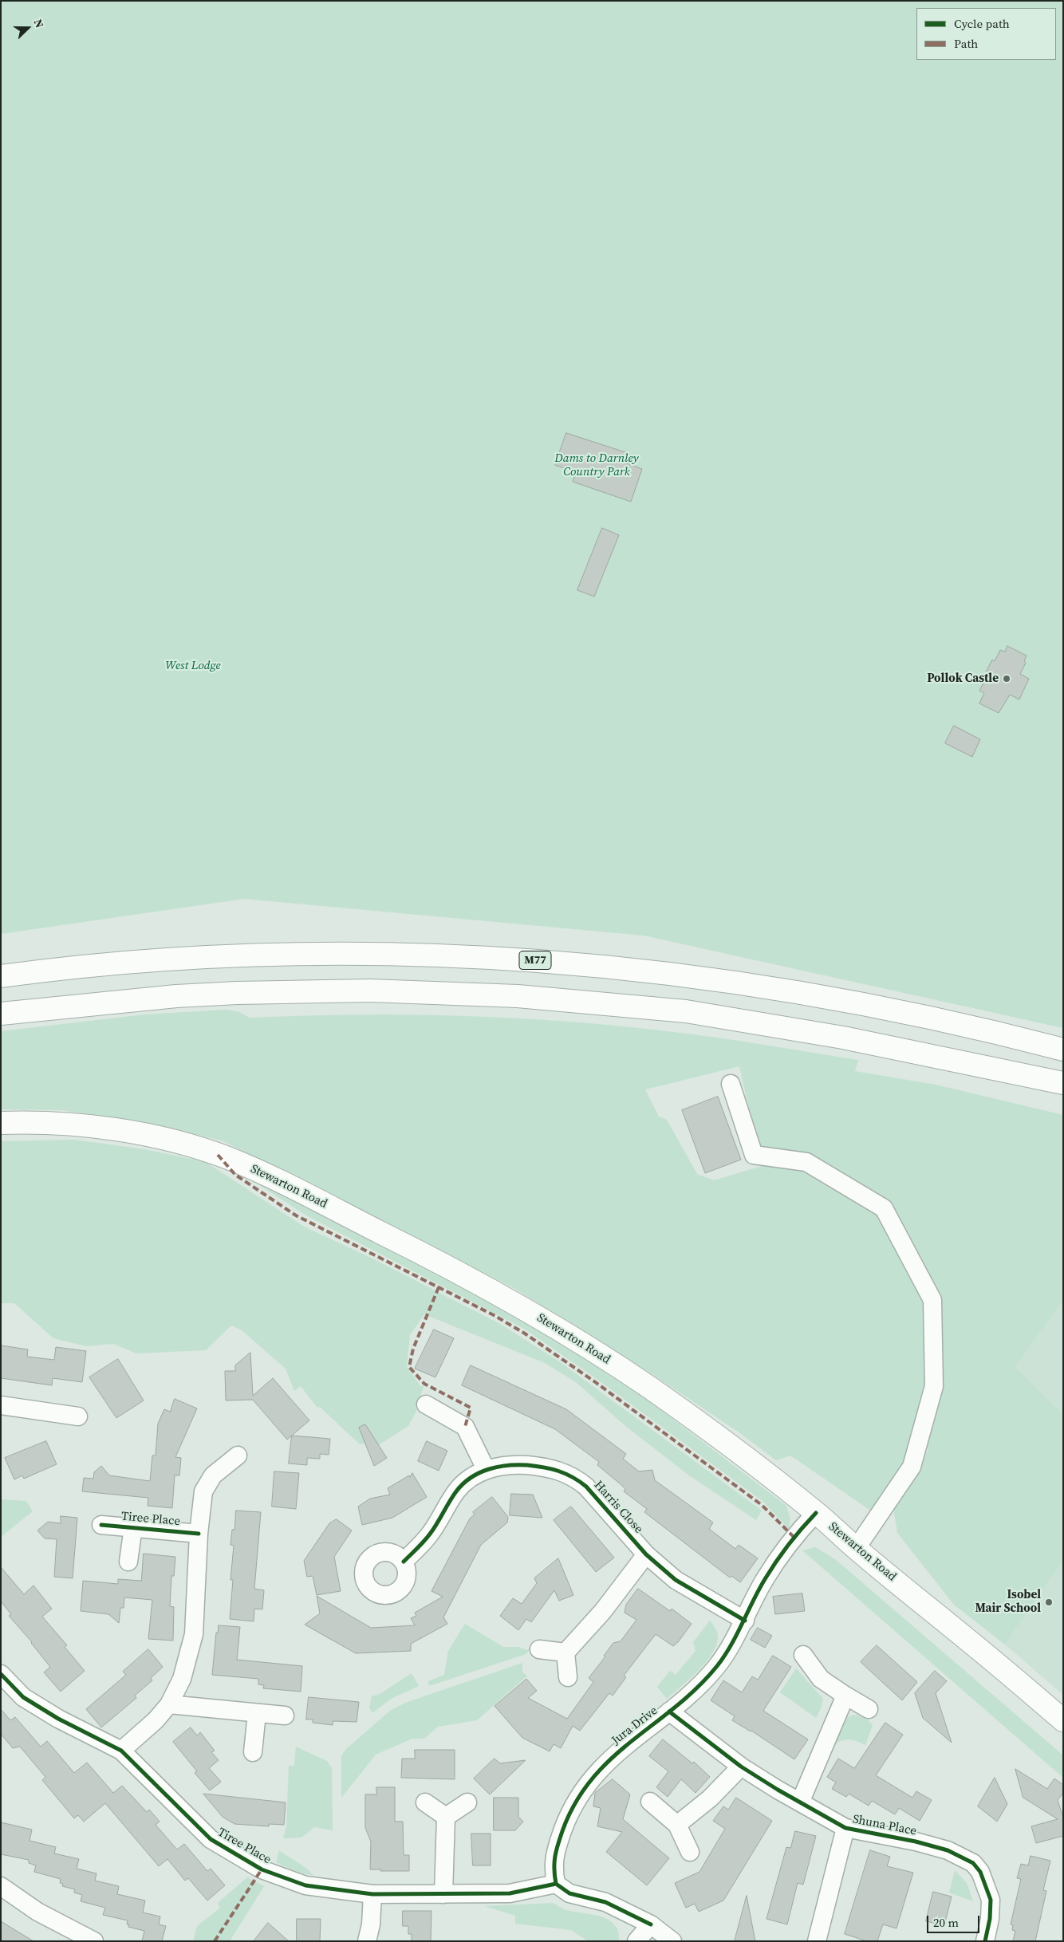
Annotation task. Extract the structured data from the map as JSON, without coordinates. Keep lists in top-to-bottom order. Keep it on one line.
{"streets":{"main road":["M77","Stewarton Road"],"street":["Harris Close","Tiree Place","Jura Drive","Shuna Place"]},"crossings":[["Stewarton Road","Jura Drive"],["Harris Close","Jura Drive"],["Tiree Place","Jura Drive"],["Jura Drive","Shuna Place"]],"parks":["Dams to Darnley Country Park","West Lodge"],"places":["Pollok Castle","Isobel Mair School"],"legend":["Cycle path","Path"],"scale_bar":"20 m","north":"right"}
